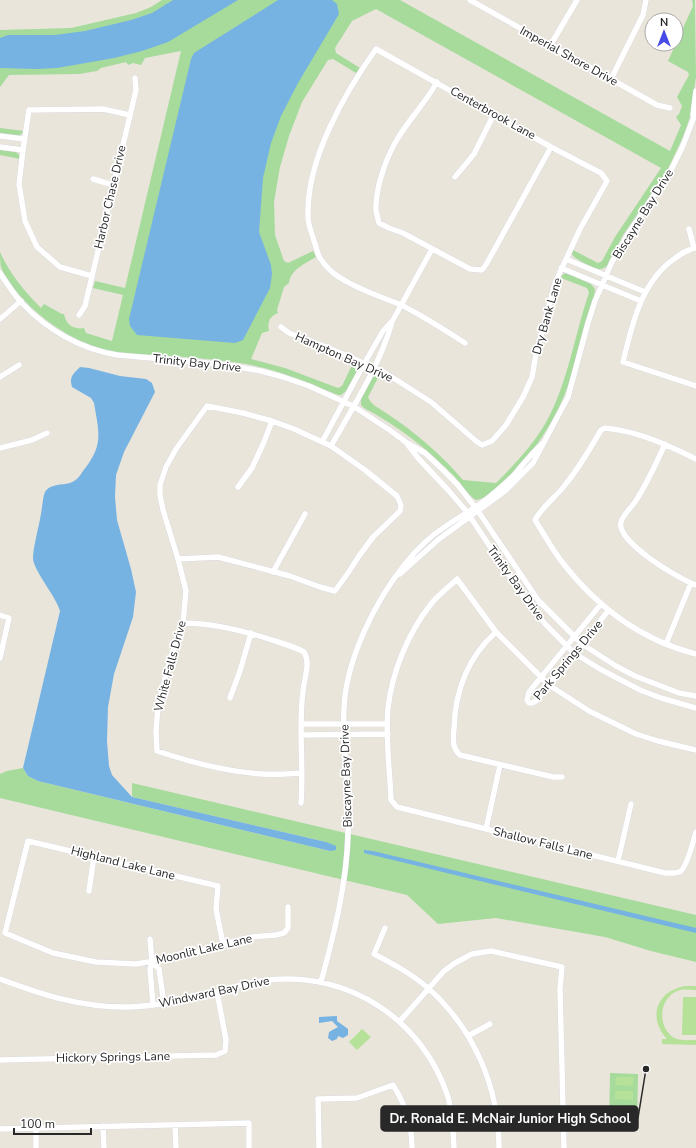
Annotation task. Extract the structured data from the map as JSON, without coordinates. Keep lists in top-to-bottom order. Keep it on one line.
{"streets":{"street":["Imperial Shore Drive","Centerbrook Lane","Harbor Chase Drive","Biscayne Bay Drive","Dry Bank Lane","Hampton Bay Drive","Trinity Bay Drive","Park Springs Drive","White Falls Drive","Shallow Falls Lane","Highland Lake Lane","Moonlit Lake Lane","Windward Bay Drive","Hickory Springs Lane"]},"crossings":[["Centerbrook Lane","Dry Bank Lane"],["Biscayne Bay Drive","Trinity Bay Drive"],["Biscayne Bay Drive","Windward Bay Drive"],["Dry Bank Lane","Hampton Bay Drive"],["Trinity Bay Drive","Park Springs Drive"],["Highland Lake Lane","Moonlit Lake Lane"],["Windward Bay Drive","Hickory Springs Lane"]],"places":["Dr. Ronald E. McNair Junior High School"],"scale_bar":"100 m","north":"top"}
